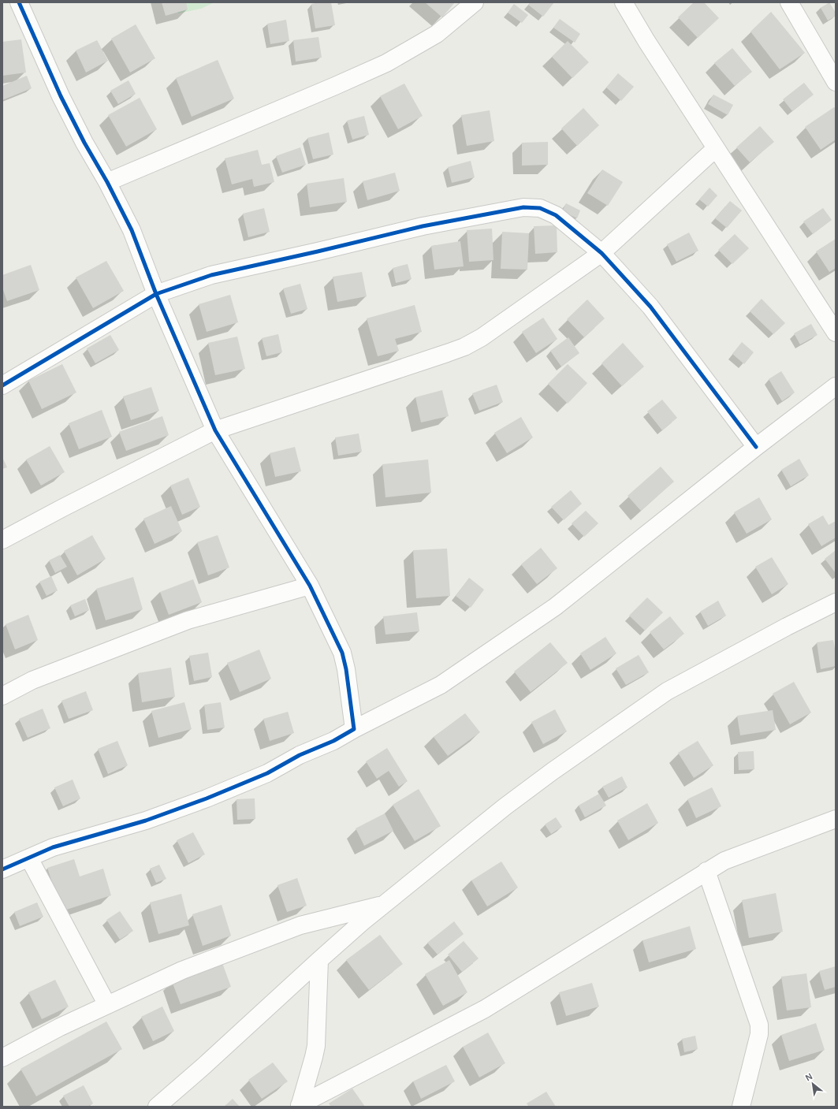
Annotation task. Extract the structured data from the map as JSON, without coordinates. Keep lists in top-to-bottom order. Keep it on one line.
{"north":"top left"}
